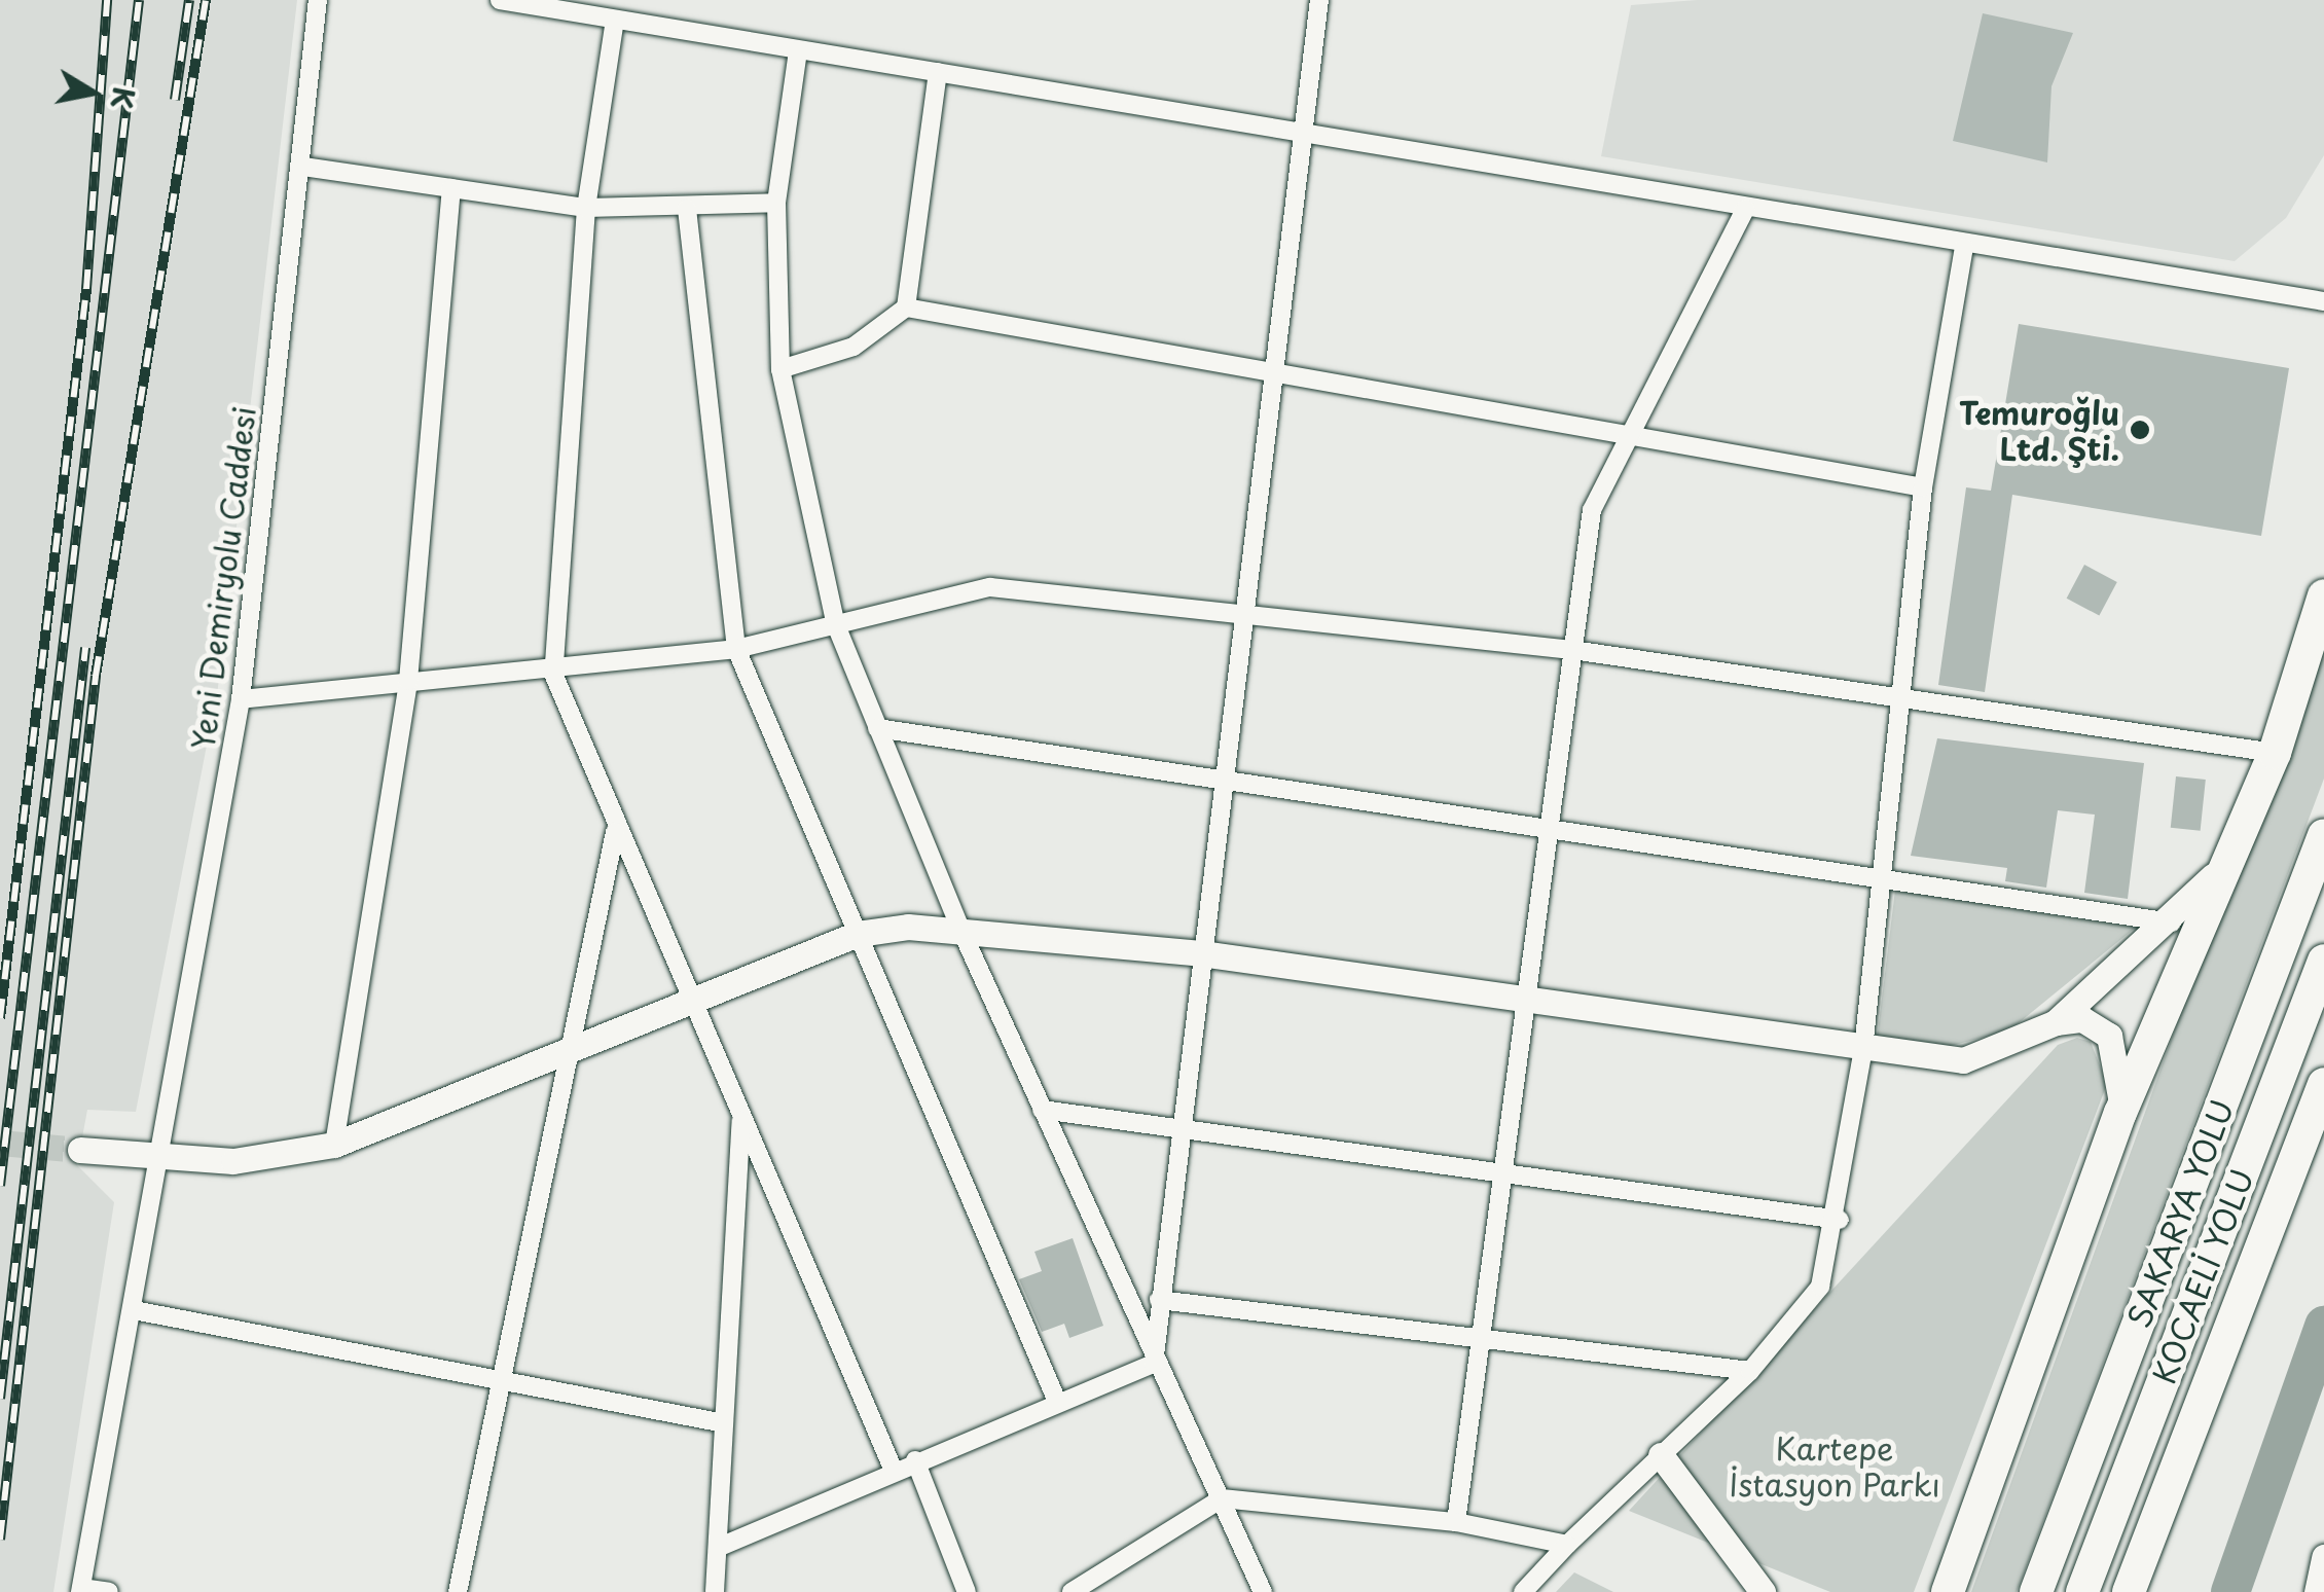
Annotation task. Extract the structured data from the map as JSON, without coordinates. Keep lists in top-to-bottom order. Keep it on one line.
{"streets":{"highway":["SAKARYA YOLU","KOCAELİ YOLU"],"street":["Yeni Demiryolu Caddesi"]},"parks":["Kartepe İstasyon Parkı"],"places":["Temuroğlu Ltd. Şti."],"north":"right"}
